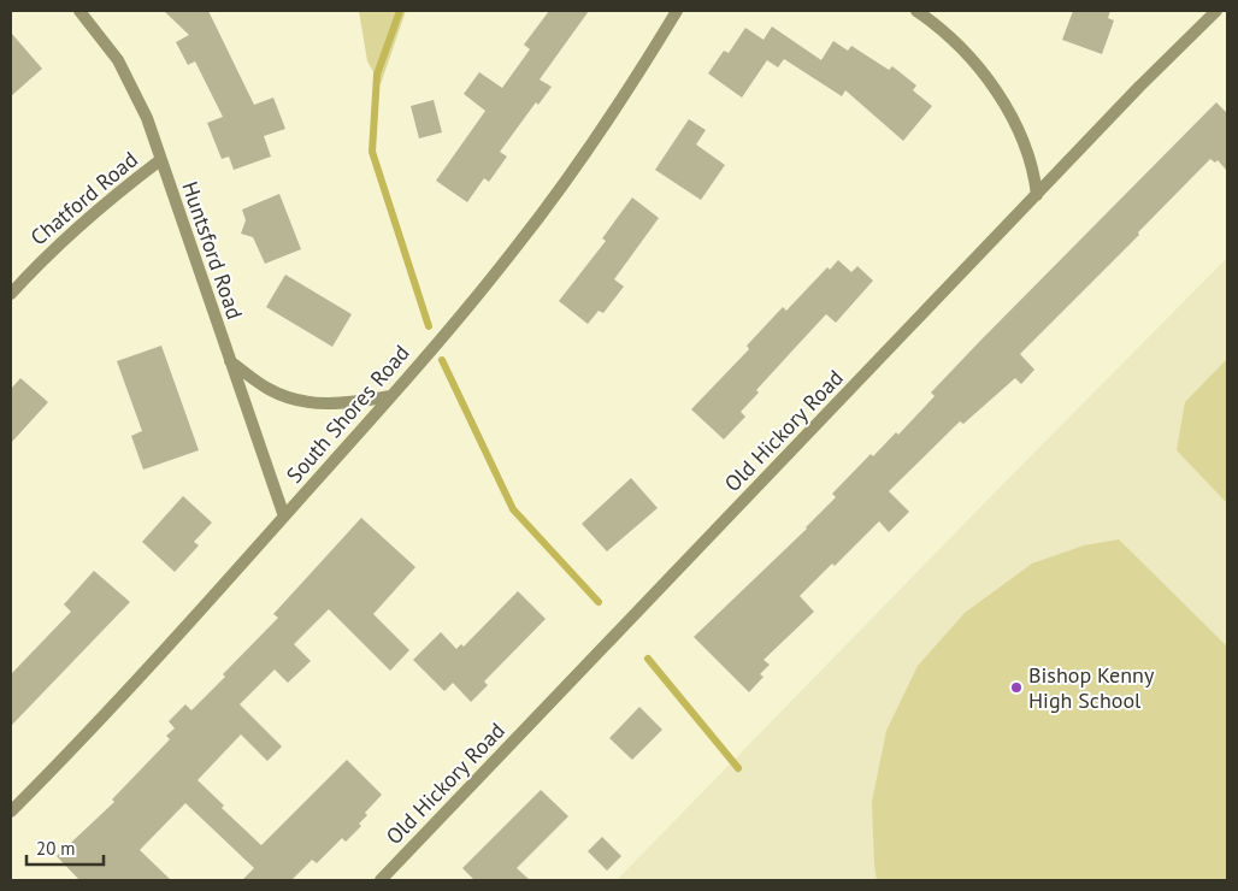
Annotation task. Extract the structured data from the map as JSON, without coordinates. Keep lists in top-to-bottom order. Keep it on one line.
{"streets":{"street":["Chatford Road","Huntsford Road","South Shores Road","Old Hickory Road"]},"crossings":[["Chatford Road","Huntsford Road"],["Huntsford Road","South Shores Road"]],"places":["Bishop Kenny High School"],"scale_bar":"20 m"}
